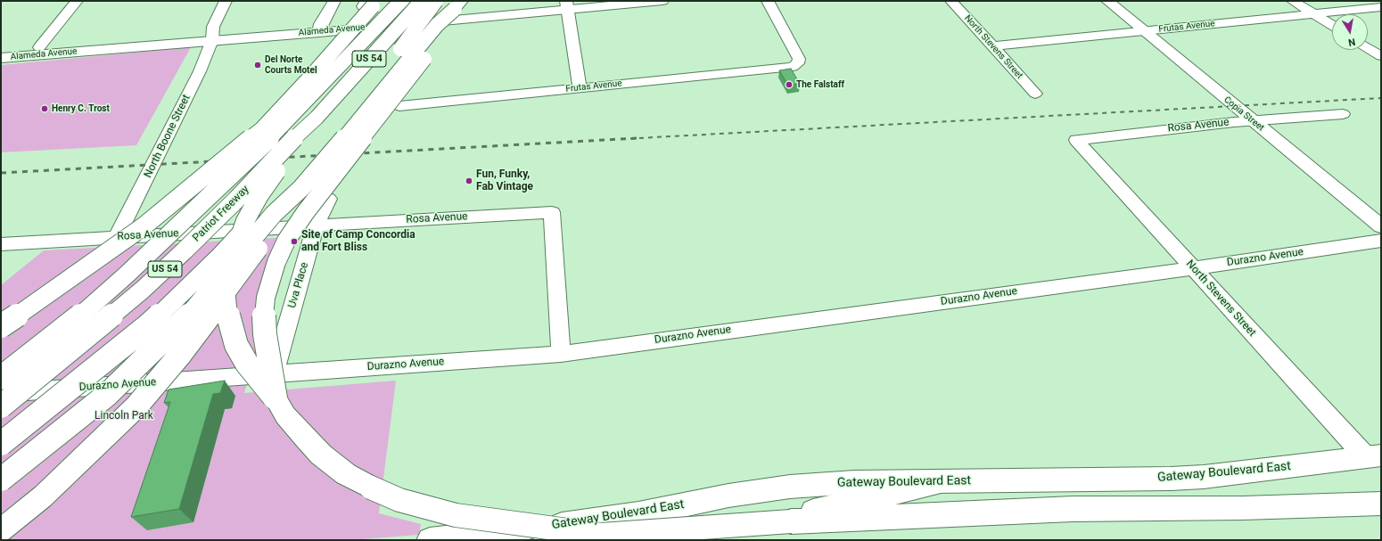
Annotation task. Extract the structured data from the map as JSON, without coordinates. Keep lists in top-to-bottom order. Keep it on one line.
{"streets":{"main road":["Alameda Avenue","US 54","Copia Street","Patriot Freeway","Gateway Boulevard East"],"street":["Frutas Avenue","North Stevens Street","Rosa Avenue","North Boone Street","Durazno Avenue","Uva Place"]},"crossings":[["Frutas Avenue","North Stevens Street"],["Frutas Avenue","Copia Street"],["Alameda Avenue","North Boone Street"],["North Stevens Street","Rosa Avenue"],["North Stevens Street","Durazno Avenue"],["North Stevens Street","Gateway Boulevard East"],["Copia Street","Rosa Avenue"],["Rosa Avenue","North Boone Street"],["Rosa Avenue","Durazno Avenue"],["Rosa Avenue","Uva Place"],["Durazno Avenue","Uva Place"]],"parks":["Lincoln Park"],"places":["Del Norte Courts Motel","The Falstaff","Henry C. Trost","Fun, Funky, Fab Vintage","Site of Camp Concordia and Fort Bliss"],"north":"bottom"}
